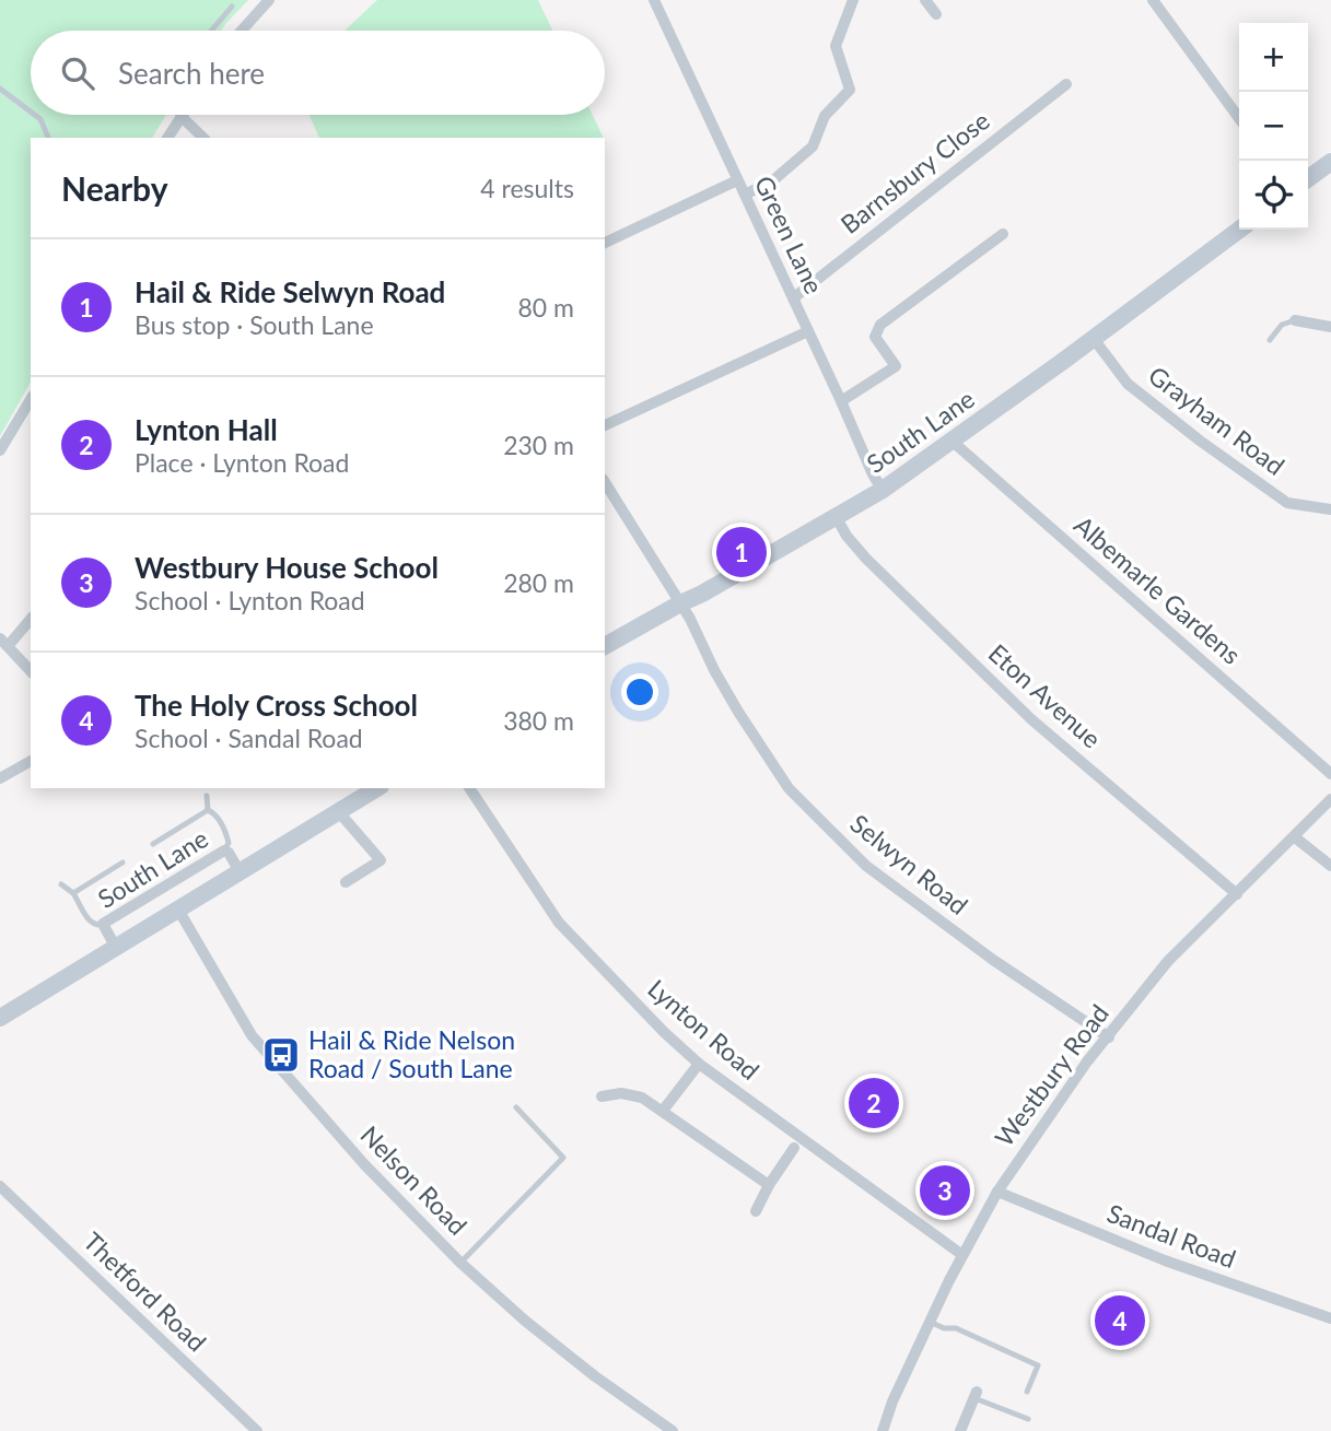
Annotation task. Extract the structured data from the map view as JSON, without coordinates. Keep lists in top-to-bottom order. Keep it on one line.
{"streets":{"street":["Barnsbury Close","Green Lane","Grayham Road","South Lane","Albemarle Gardens","Eton Avenue","Selwyn Road","Lynton Road","Westbury Road","Nelson Road","Sandal Road","Thetford Road"]},"crossings":[["Barnsbury Close","Green Lane"],["Green Lane","South Lane"],["Grayham Road","South Lane"],["South Lane","Albemarle Gardens"],["South Lane","Eton Avenue"],["South Lane","Selwyn Road"],["South Lane","Nelson Road"],["Eton Avenue","Westbury Road"],["Selwyn Road","Westbury Road"],["Lynton Road","Westbury Road"],["Westbury Road","Sandal Road"]],"places":{"bus stop":["Hail & Ride Nelson Road / South Lane"]},"page":{"map_buttons":["+","−"],"search":"Search here","heading":["Nearby","4 results"],"list":[{"mark":"1","name":"Hail & Ride Selwyn Road","note":"Bus stop · South Lane","value":"80 m"},{"mark":"2","name":"Lynton Hall","note":"Place · Lynton Road","value":"230 m"},{"mark":"3","name":"Westbury House School","note":"School · Lynton Road","value":"280 m"},{"mark":"4","name":"The Holy Cross School","note":"School · Sandal Road","value":"380 m"}],"pins":["1","2","3","4"]}}
